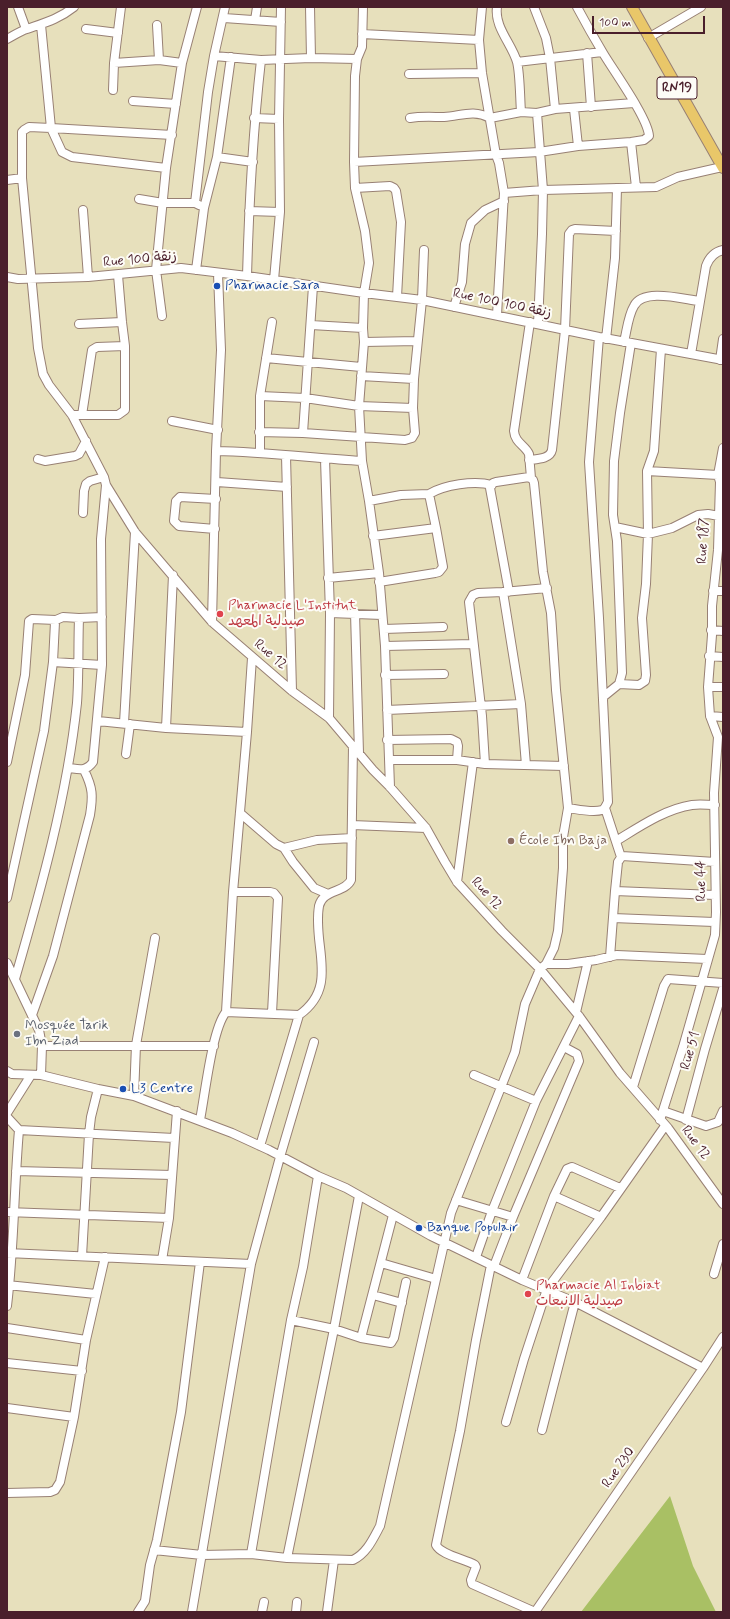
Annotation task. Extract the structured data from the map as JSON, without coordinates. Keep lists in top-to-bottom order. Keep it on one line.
{"streets":{"main road":["RN19"],"street":["Rue 100 زنقة","Rue 100 زنقة 100","Rue 187","Rue 12","Rue 44","Rue 51","Rue 230"]},"crossings":[["Rue 100 زنقة","Rue 100 زنقة 100"],["Rue 100 زنقة","Rue 12"],["Rue 187","Rue 44"],["Rue 12","Rue 44"]],"places":["Pharmacie Sara","Pharmacie L'Institut صيدلية المعهد","École Ibn Baja","Mosquée Tarik Ibn Ziad","L3 Centre","Banque Populair","Pharmacie Al Inbiat صيدلية الانبعات"],"scale_bar":"100 m"}
